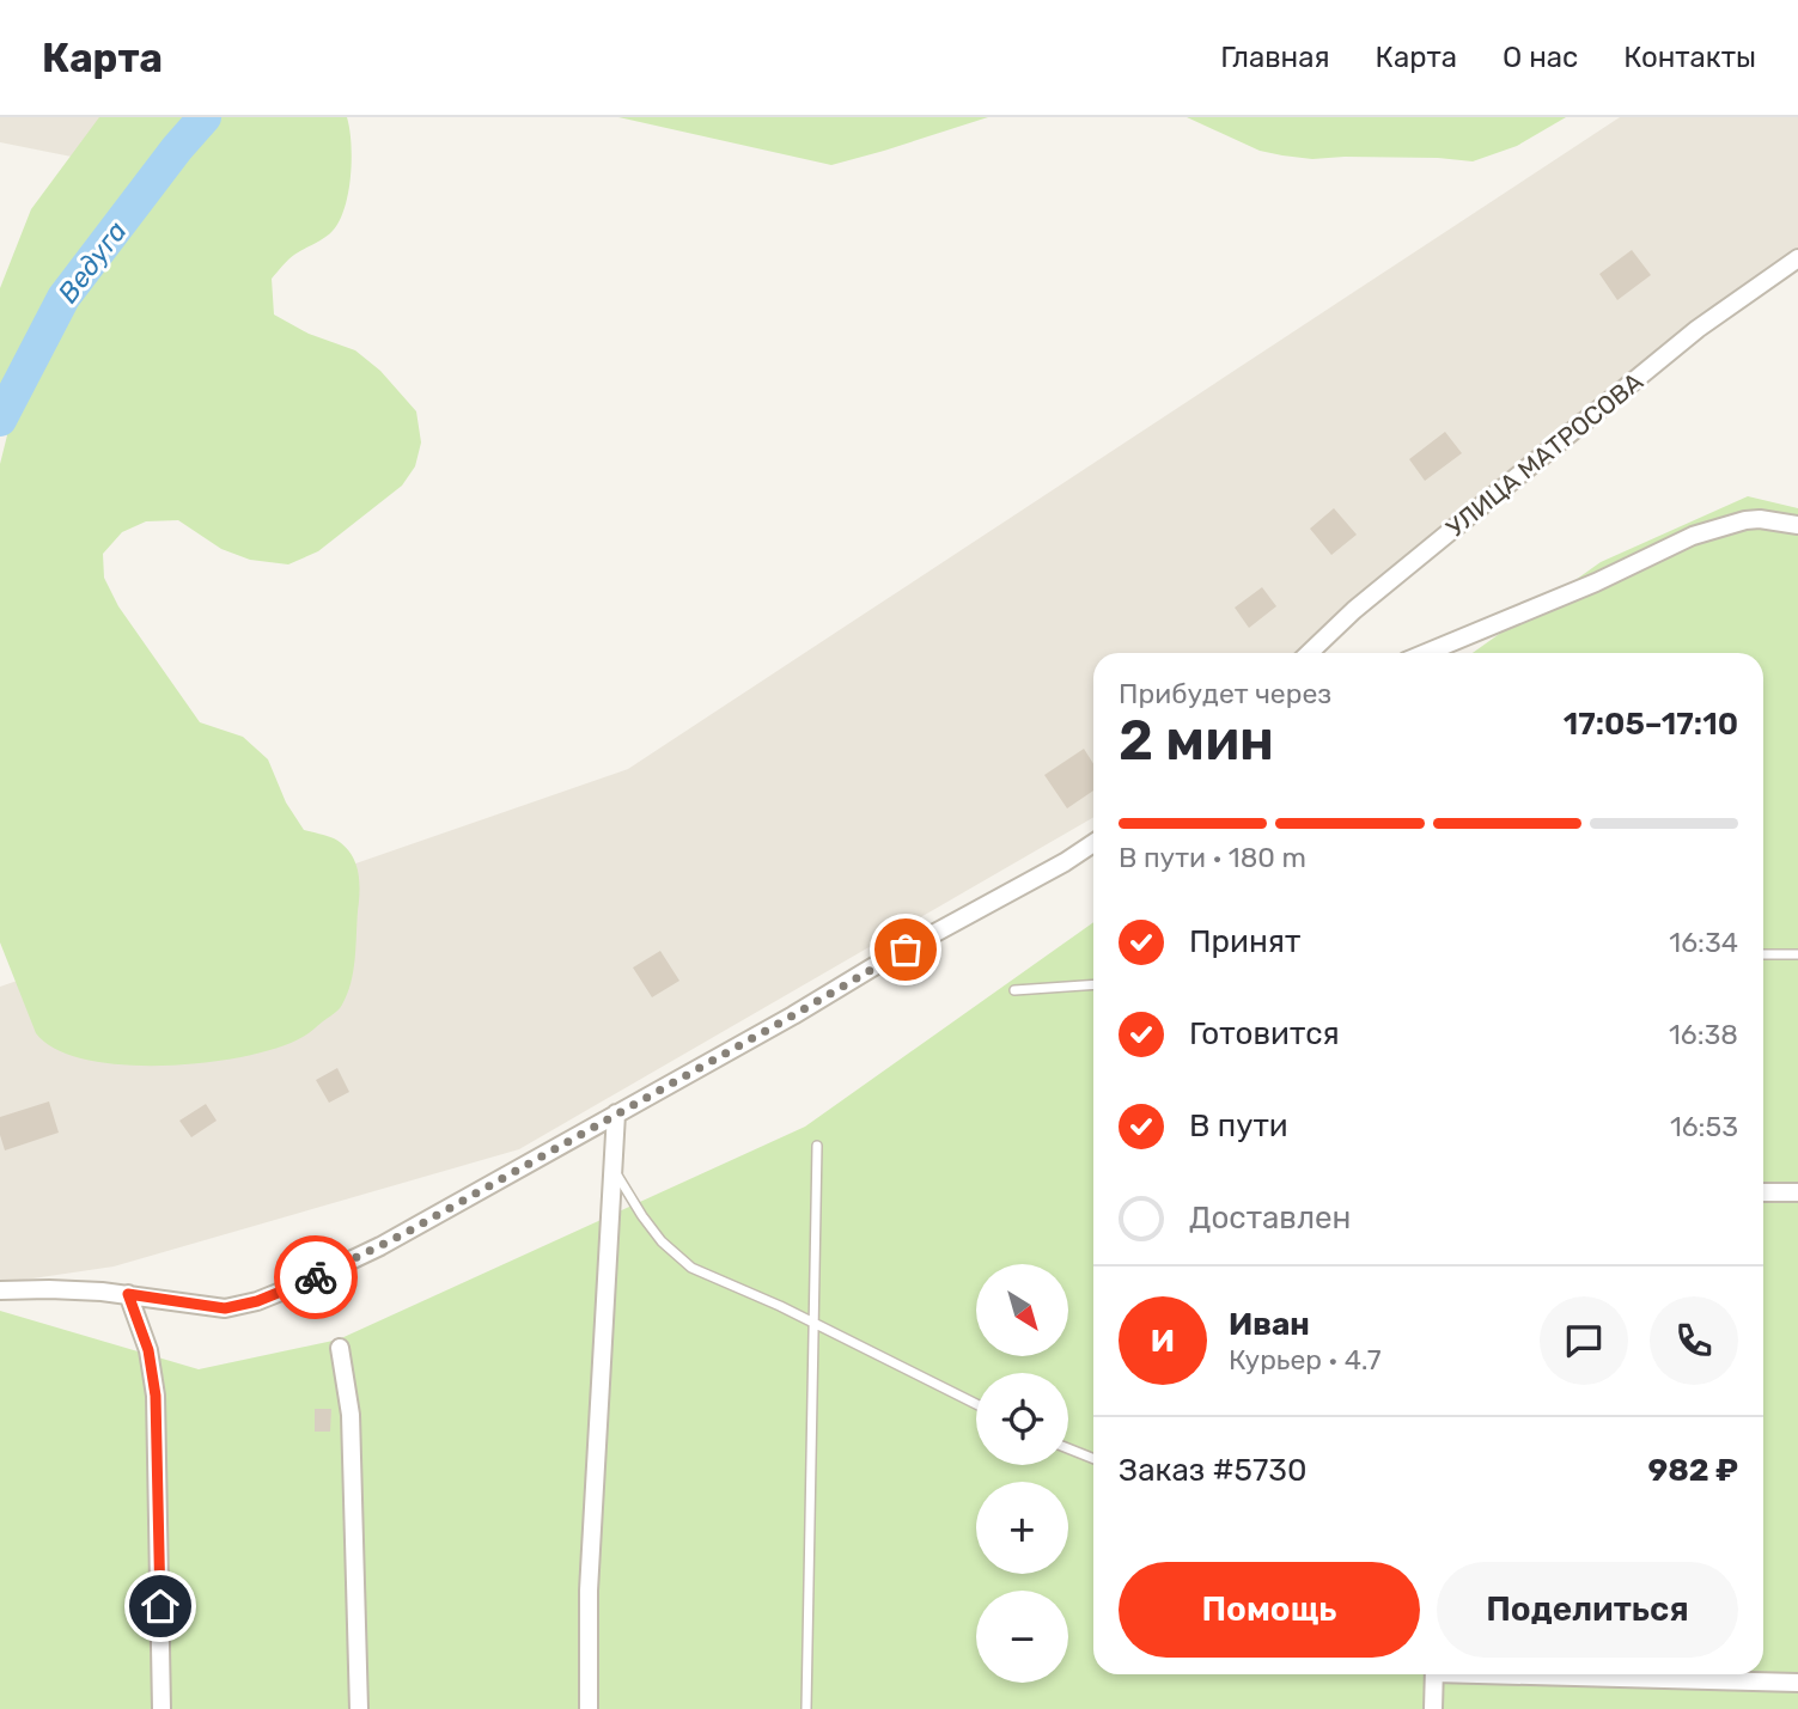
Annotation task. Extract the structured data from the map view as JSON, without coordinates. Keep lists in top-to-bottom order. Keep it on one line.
{"streets":{"street":["УЛИЦА МАТРОСОВА"]},"water":["Ведуга"],"north":"bottom right","page":{"header":"Карта","nav":["Главная","Карта","О нас","Контакты"],"heading":["2 мин","Прибудет через","17:05–17:10"],"panel":["Иван","Курьер · 4.7","Заказ #5730","982 ₽"],"bar":"В пути · 180 m","list":[["Принят","16:34"],["Готовится","16:38"],["В пути","16:53"],"Доставлен"],"map_buttons":["+","−"],"round":"И","buttons":["Помощь","Поделиться"]}}
